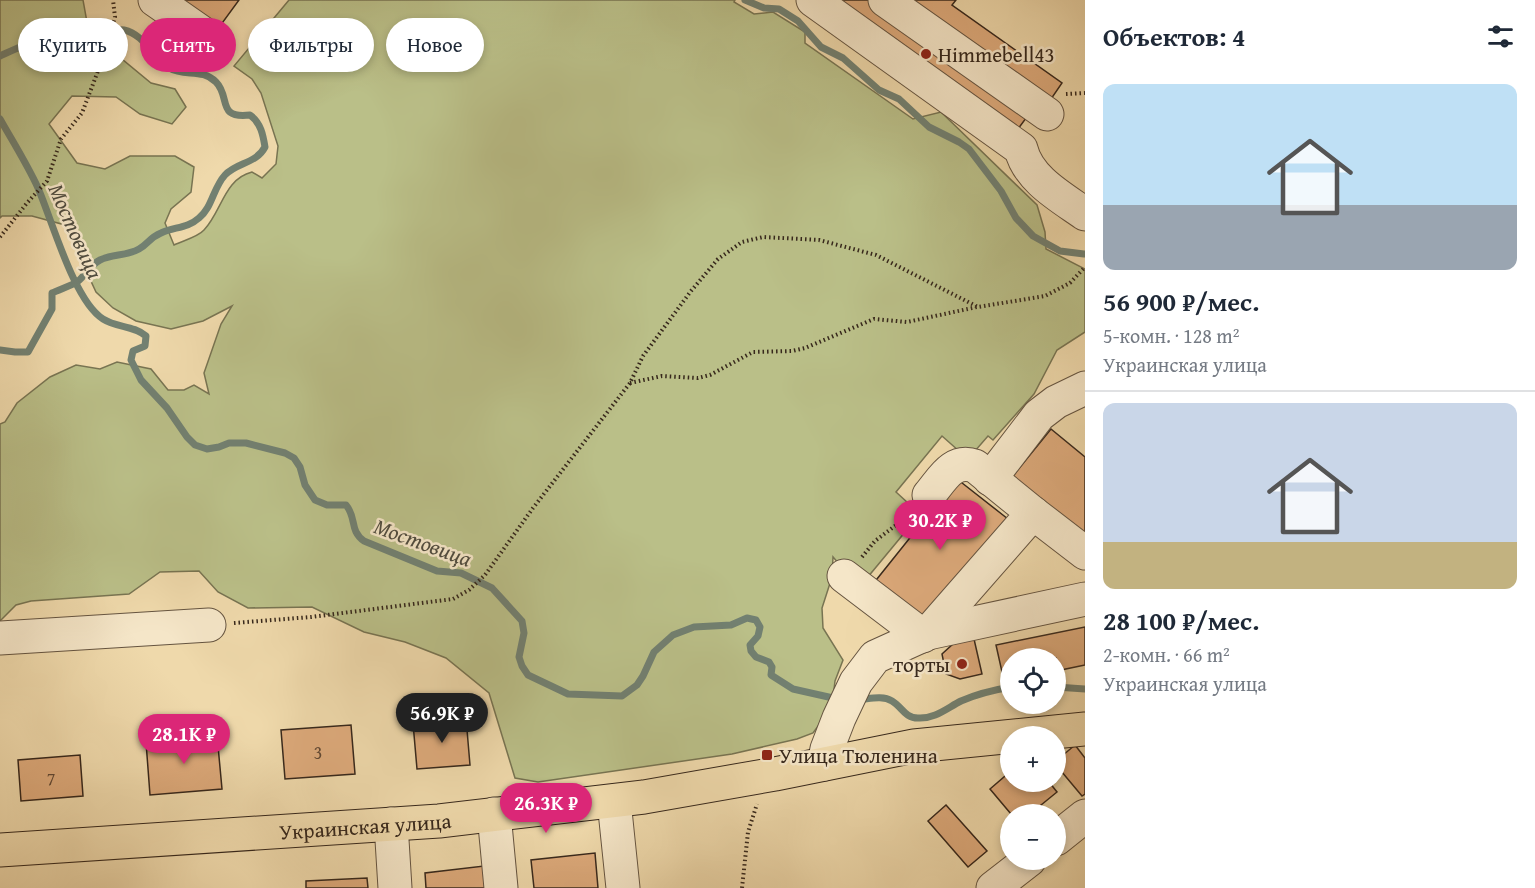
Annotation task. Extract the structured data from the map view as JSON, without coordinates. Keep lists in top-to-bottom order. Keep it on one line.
{"streets":{"main road":["Украинская улица"]},"water":["Мостовица"],"places":{"other":["Himmebell43","торты"],"transit":["Улица Тюленина"]},"house_numbers":["3","7"],"page":{"heading":"Объектов: 4","chip":["Купить","Снять","Фильтры","Новое"],"list":[{"name":"56 900 ₽/мес.","note":"5-комн. · 128 m² · Украинская улица"},{"name":"28 100 ₽/мес.","note":"2-комн. · 66 m² · Украинская улица"}],"price":["30.2K ₽","56.9K ₽","28.1K ₽","26.3K ₽"],"map_buttons":["+","−"]}}
